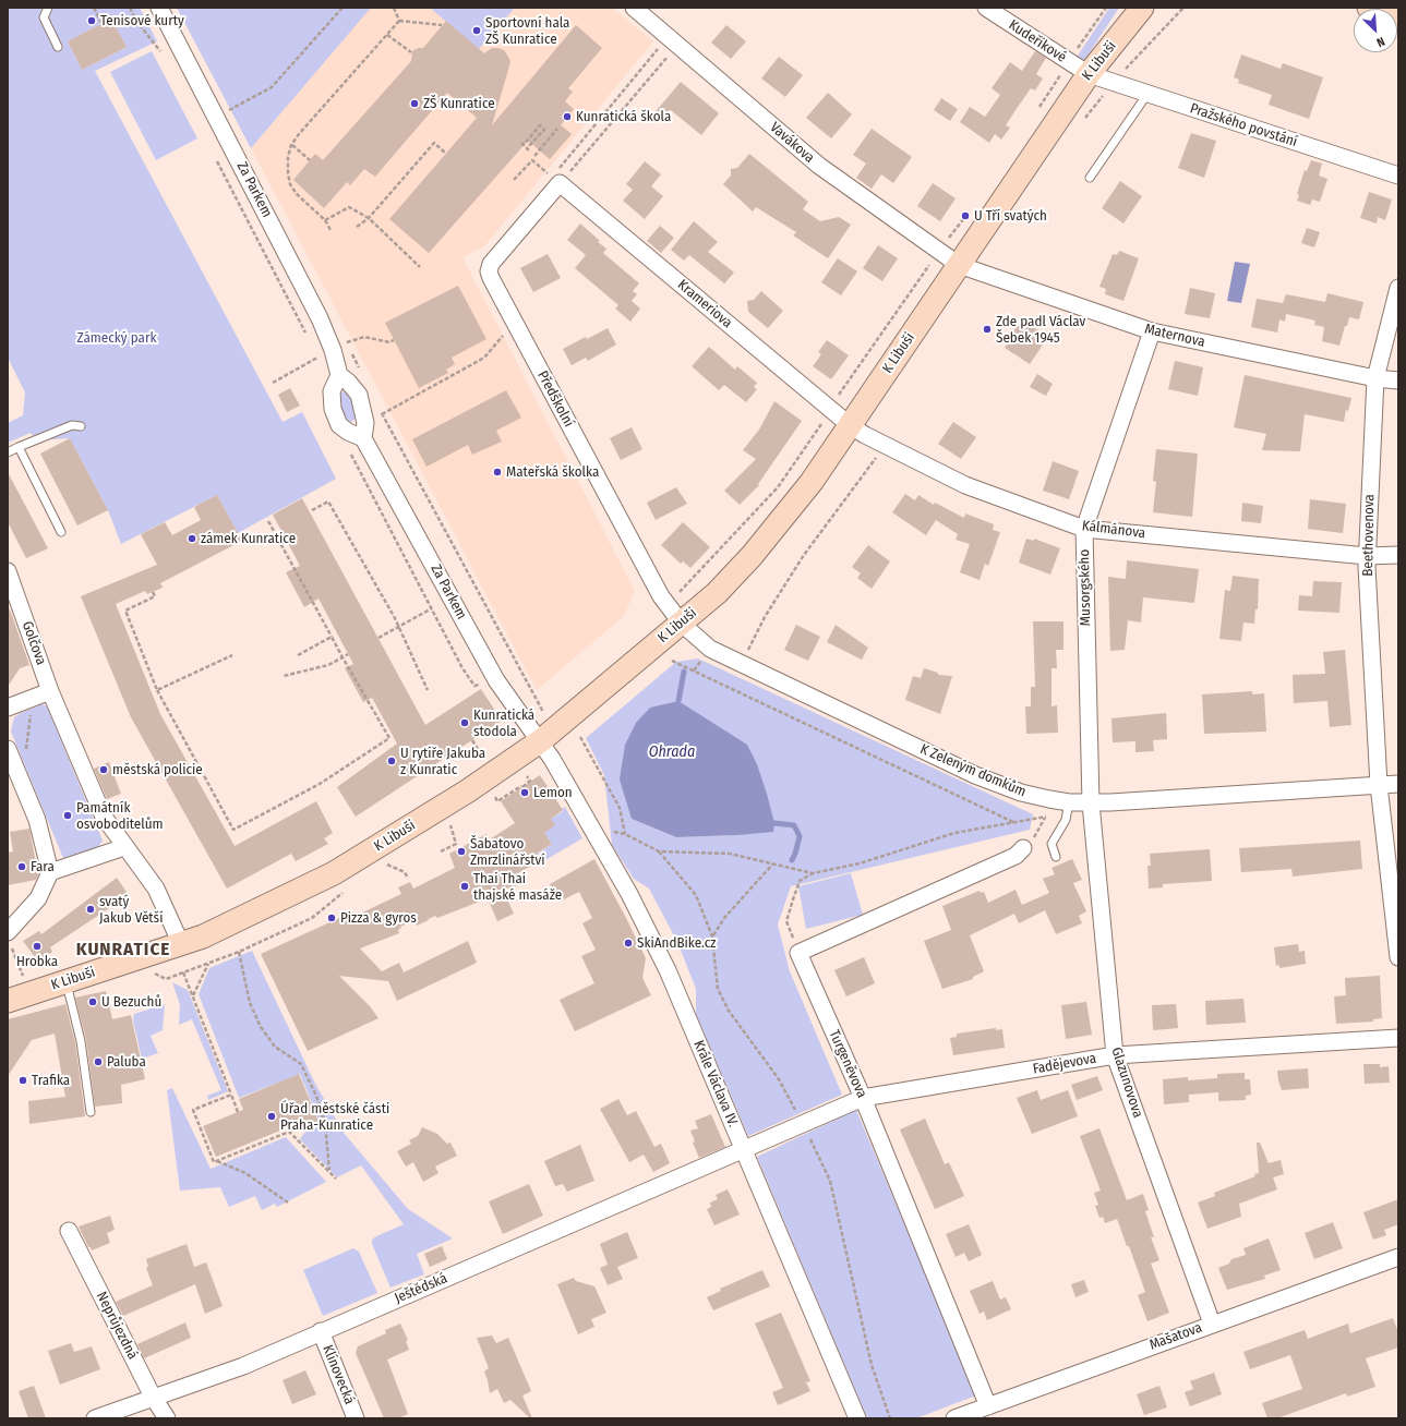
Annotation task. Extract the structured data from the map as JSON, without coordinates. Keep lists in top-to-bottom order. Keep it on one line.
{"streets":{"street":["Kudeříkové","K Libuši","Pražského povstání","Vavákova","Za Parkem","Krameriova","Maternova","Předškolní","Kálmánova","Beethovenova","Musorgského","Golčova","K Zeleným domkům","Turgeněvova","Fadějevova","Glazunovova","Krále Václava IV.","Ještědská","Neprůjezdná","Mašatova","Klínovecká"]},"crossings":[["Kudeříkové","K Libuši"],["Kudeříkové","Pražského povstání"],["K Libuši","Pražského povstání"],["K Libuši","Vavákova"],["K Libuši","Za Parkem"],["K Libuši","Krameriova"],["K Libuši","Maternova"],["K Libuši","Předškolní"],["K Libuši","Kálmánova"],["K Libuši","K Zeleným domkům"],["K Libuši","Krále Václava IV."],["Vavákova","Maternova"],["Za Parkem","Krále Václava IV."],["Krameriova","Předškolní"],["Krameriova","Kálmánova"],["Maternova","Beethovenova"],["Maternova","Musorgského"],["Předškolní","K Zeleným domkům"],["Kálmánova","Beethovenova"],["Kálmánova","Musorgského"],["Beethovenova","K Zeleným domkům"],["Musorgského","K Zeleným domkům"],["Musorgského","Glazunovova"],["K Zeleným domkům","Glazunovova"],["Turgeněvova","Fadějevova"],["Turgeněvova","Mašatova"],["Fadějevova","Glazunovova"],["Fadějevova","Krále Václava IV."],["Fadějevova","Ještědská"],["Glazunovova","Mašatova"],["Krále Václava IV.","Ještědská"],["Ještědská","Neprůjezdná"],["Ještědská","Klínovecká"]],"districts":["KUNRATICE"],"water":["Ohrada"],"parks":["Zámecký park"],"places":["Tenisové kurty","Sportovní hala ZŠ Kunratice","ZŠ Kunratice","Kunratická škola","U Tří svatých","Zde padl Václav Šebek 1945","Mateřská školka","zámek Kunratice","Kunratická stodola","U rytíře Jakuba z Kunratic","městská policie","Lemon","Památník osvoboditelům","Šabatovo Zmrzlinářství","Fara","Thai Thai thajské masáže","svatý Jakub Větší","Pizza & gyros","SkiAndBike.cz","Hrobka","U Bezuchů","Paluba","Trafika","Úřad městské části Praha-Kunratice"],"north":"bottom right"}
